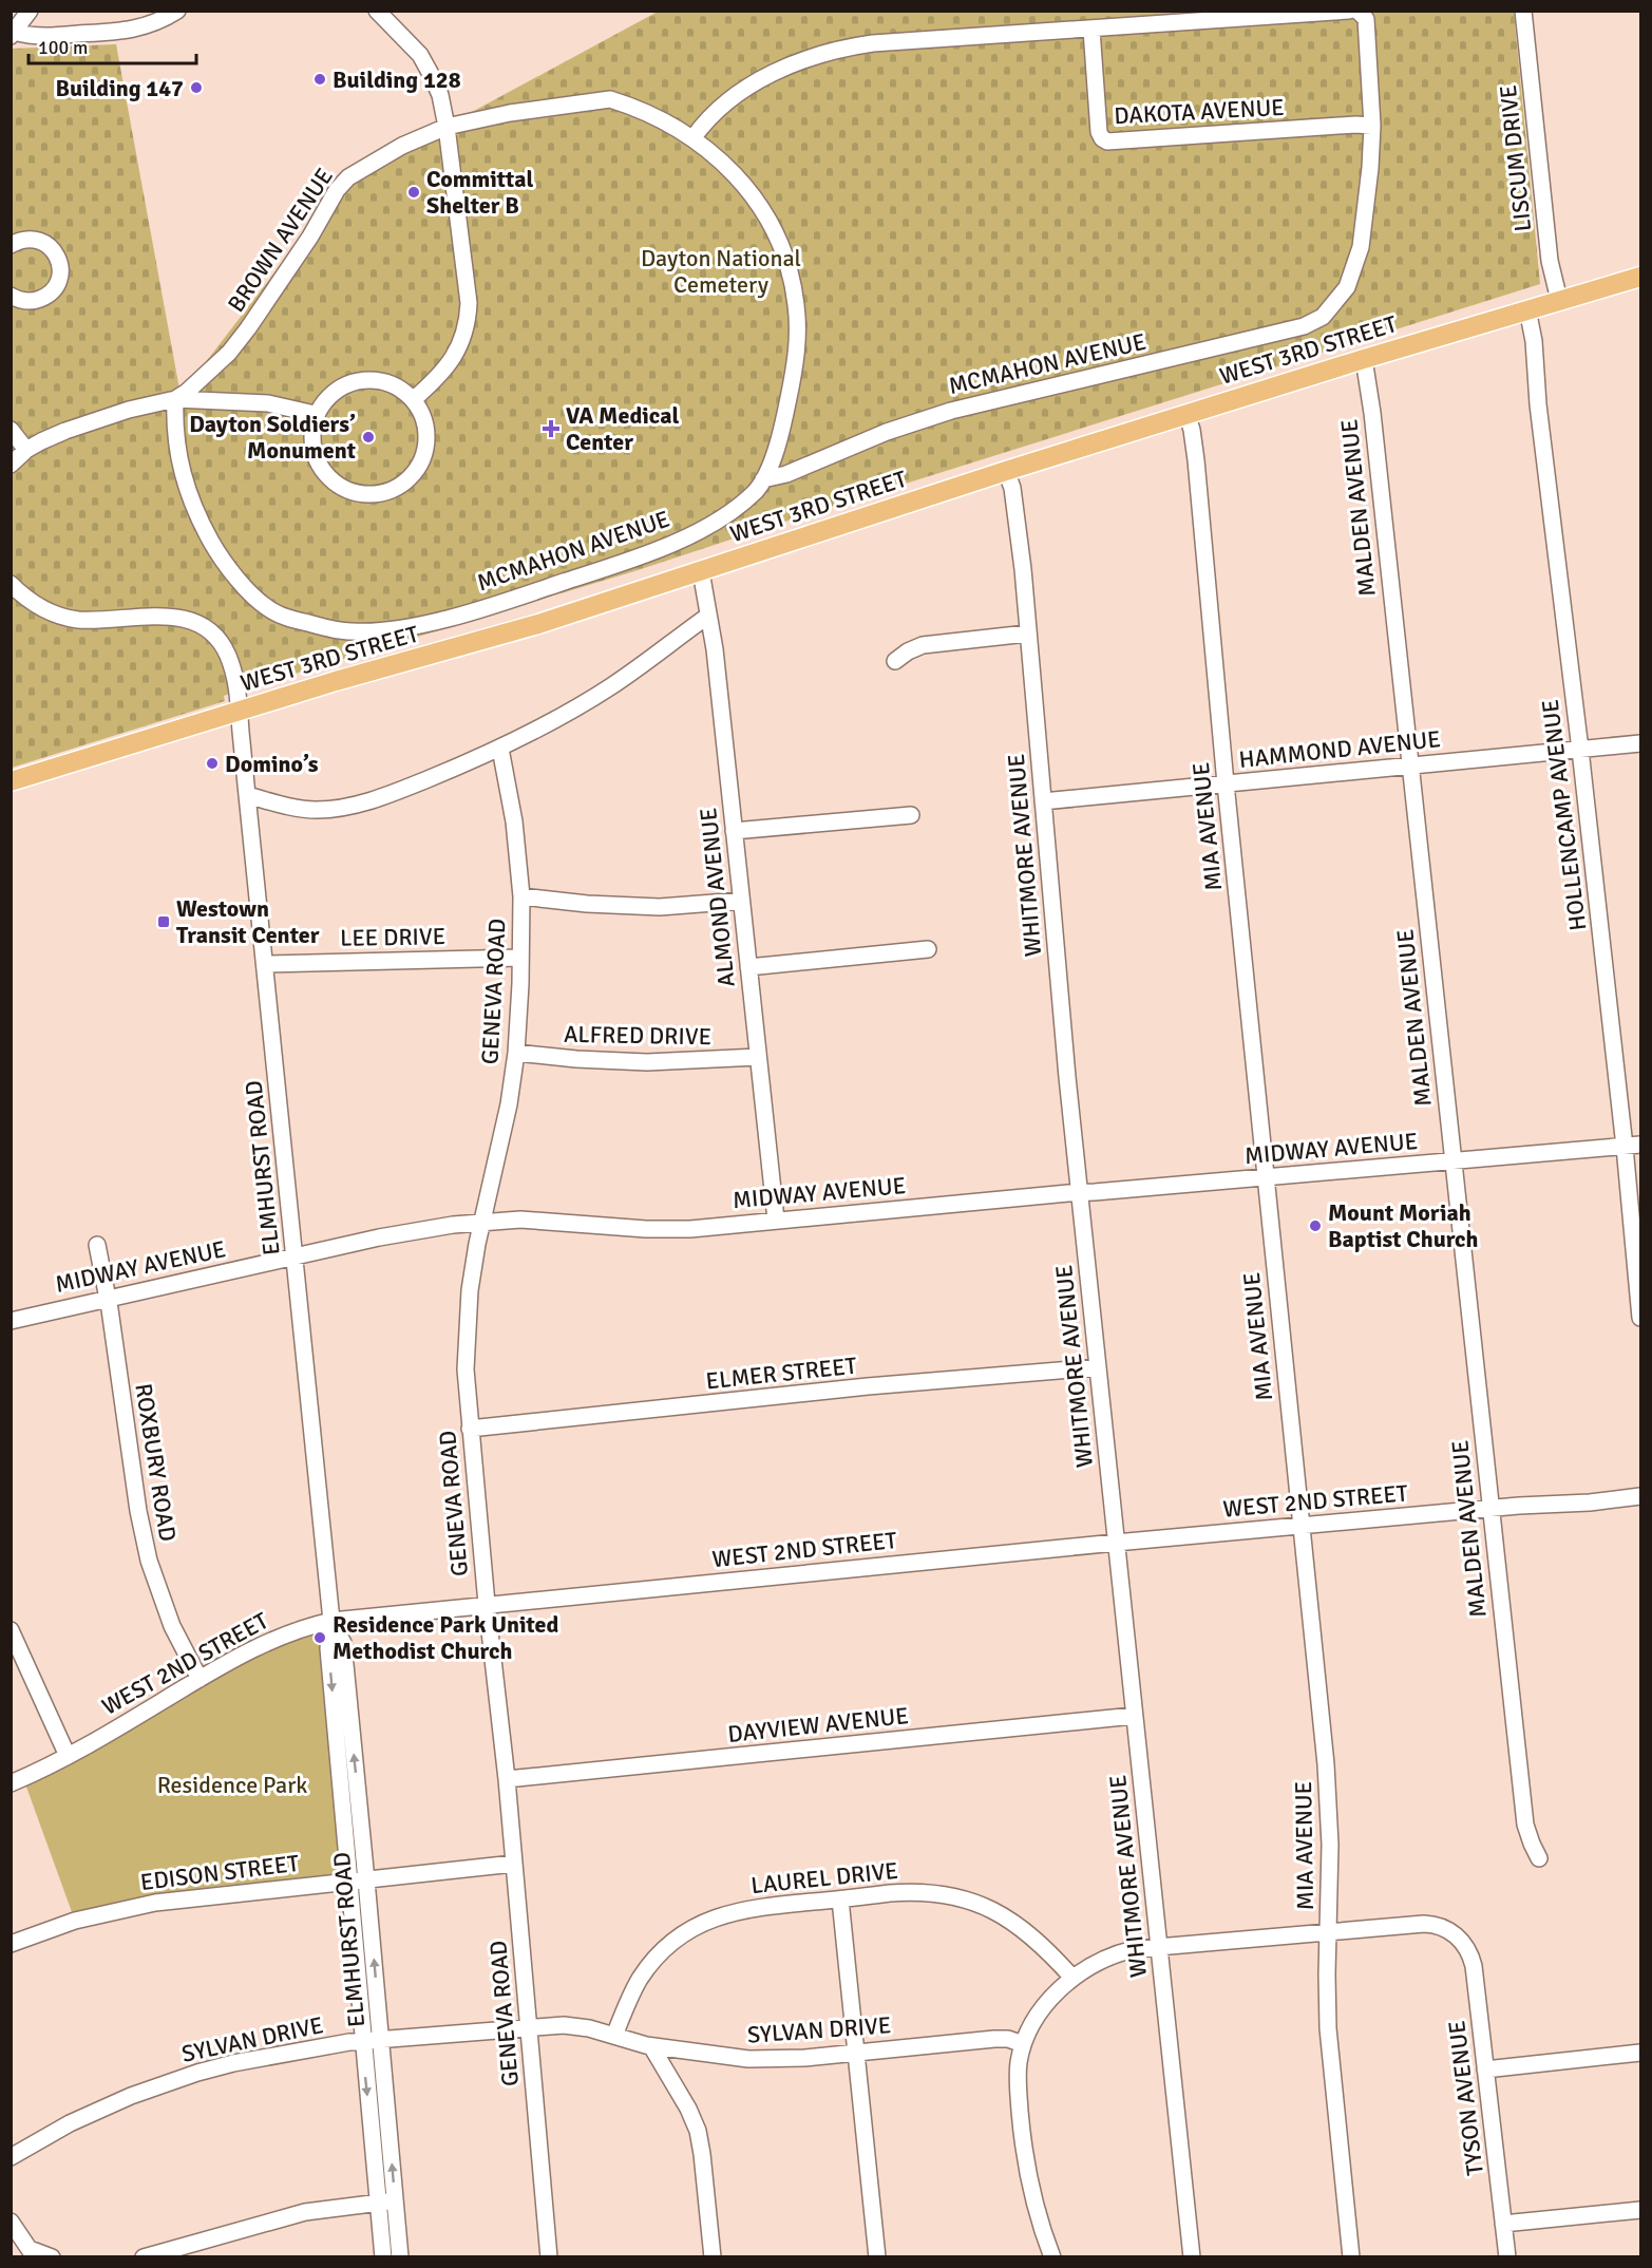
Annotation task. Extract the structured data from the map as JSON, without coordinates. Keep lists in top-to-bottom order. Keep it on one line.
{"streets":{"main road":["WEST 3RD STREET"],"street":["DAKOTA AVENUE","LISCUM DRIVE","BROWN AVENUE","MCMAHON AVENUE","MALDEN AVENUE","HAMMOND AVENUE","HOLLENCAMP AVENUE","MIA AVENUE","WHITMORE AVENUE","ALMOND AVENUE","LEE DRIVE","GENEVA ROAD","ALFRED DRIVE","MIDWAY AVENUE","ELMHURST ROAD","ELMER STREET","ROXBURY ROAD","WEST 2ND STREET","DAYVIEW AVENUE","EDISON STREET","LAUREL DRIVE","SYLVAN DRIVE","TYSON AVENUE"]},"crossings":[["DAKOTA AVENUE","MCMAHON AVENUE"],["LISCUM DRIVE","WEST 3RD STREET"],["BROWN AVENUE","MCMAHON AVENUE"],["WEST 3RD STREET","MALDEN AVENUE"],["WEST 3RD STREET","HOLLENCAMP AVENUE"],["WEST 3RD STREET","MIA AVENUE"],["WEST 3RD STREET","WHITMORE AVENUE"],["WEST 3RD STREET","ALMOND AVENUE"],["WEST 3RD STREET","ELMHURST ROAD"],["MALDEN AVENUE","HAMMOND AVENUE"],["MALDEN AVENUE","MIDWAY AVENUE"],["MALDEN AVENUE","WEST 2ND STREET"],["HAMMOND AVENUE","HOLLENCAMP AVENUE"],["HAMMOND AVENUE","MIA AVENUE"],["HAMMOND AVENUE","WHITMORE AVENUE"],["HOLLENCAMP AVENUE","MIDWAY AVENUE"],["MIA AVENUE","MIDWAY AVENUE"],["MIA AVENUE","WEST 2ND STREET"],["MIA AVENUE","TYSON AVENUE"],["WHITMORE AVENUE","MIDWAY AVENUE"],["WHITMORE AVENUE","ELMER STREET"],["WHITMORE AVENUE","WEST 2ND STREET"],["WHITMORE AVENUE","DAYVIEW AVENUE"],["ALMOND AVENUE","ALFRED DRIVE"],["ALMOND AVENUE","MIDWAY AVENUE"],["LEE DRIVE","GENEVA ROAD"],["LEE DRIVE","ELMHURST ROAD"],["GENEVA ROAD","ALFRED DRIVE"],["GENEVA ROAD","MIDWAY AVENUE"],["GENEVA ROAD","ELMER STREET"],["GENEVA ROAD","WEST 2ND STREET"],["GENEVA ROAD","DAYVIEW AVENUE"],["GENEVA ROAD","EDISON STREET"],["GENEVA ROAD","SYLVAN DRIVE"],["MIDWAY AVENUE","ELMHURST ROAD"],["MIDWAY AVENUE","ROXBURY ROAD"],["ELMHURST ROAD","WEST 2ND STREET"],["ELMHURST ROAD","EDISON STREET"],["ELMHURST ROAD","SYLVAN DRIVE"],["ROXBURY ROAD","WEST 2ND STREET"],["LAUREL DRIVE","SYLVAN DRIVE"]],"parks":["Dayton National Cemetery","Residence Park"],"places":{"other":["Building 128","Building 147","Committal Shelter B","Dayton Soldiers’ Monument","Domino’s","Mount Moriah Baptist Church","Residence Park United Methodist Church"],"health":["VA Medical Center"],"transit":["Westown Transit Center"]},"scale_bar":"100 m"}
